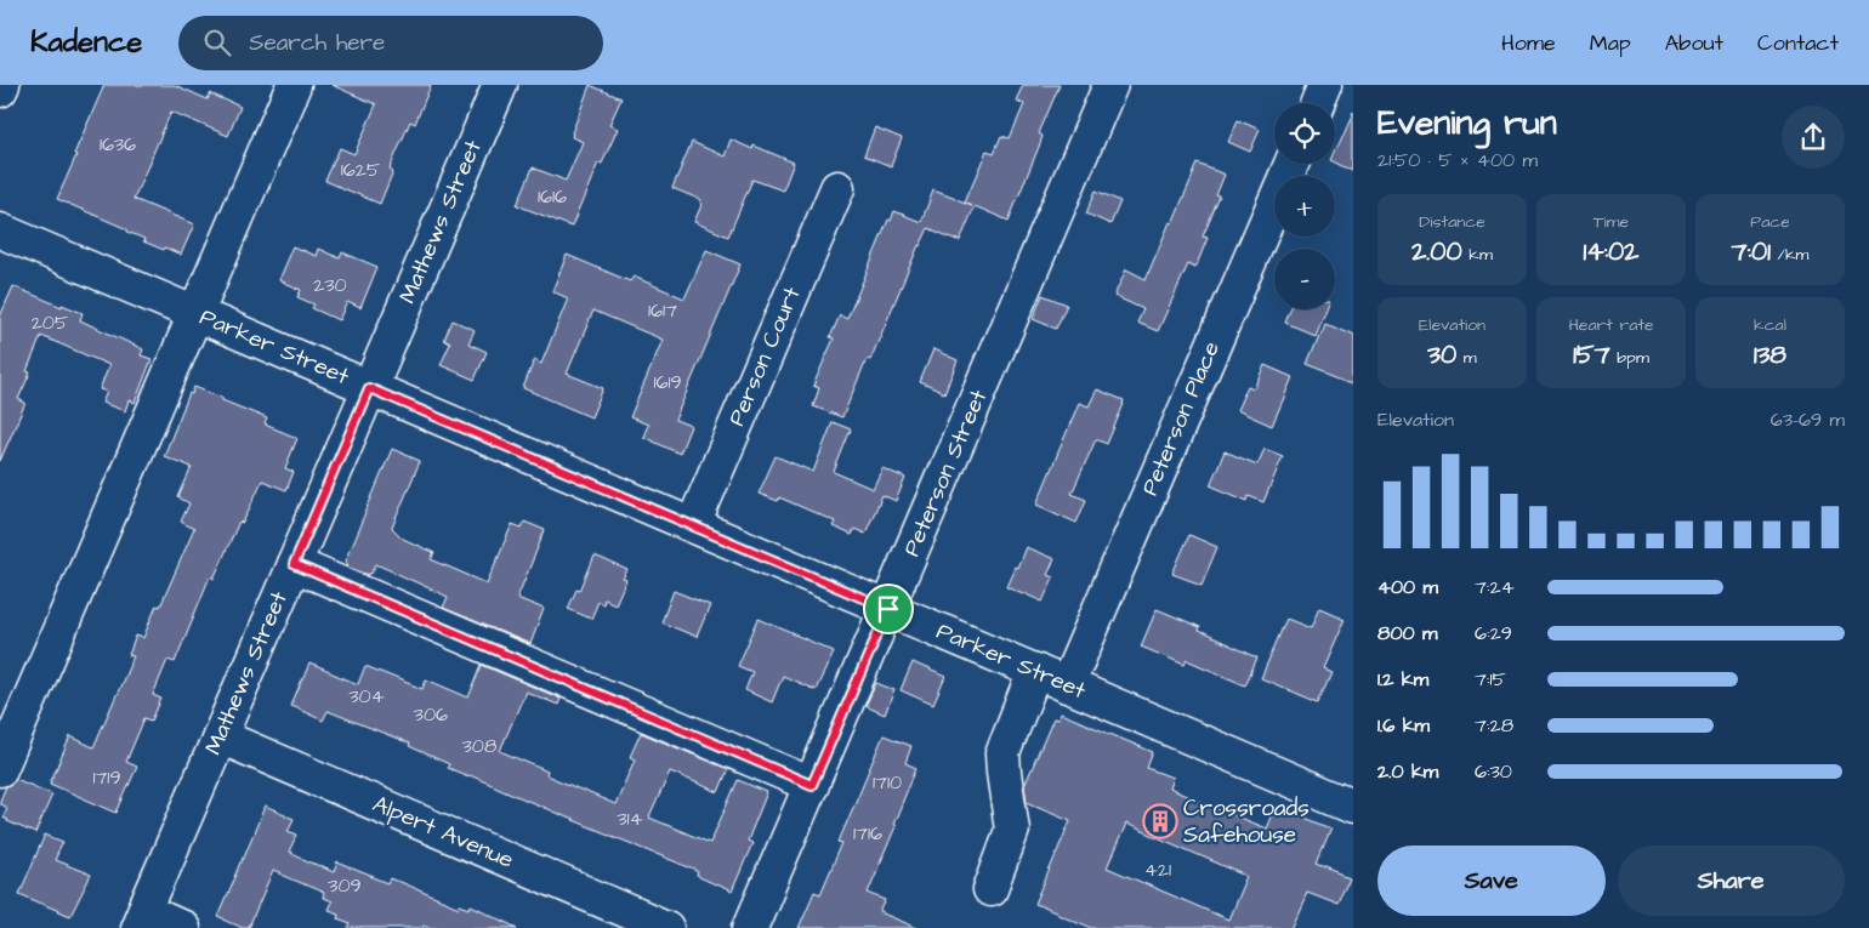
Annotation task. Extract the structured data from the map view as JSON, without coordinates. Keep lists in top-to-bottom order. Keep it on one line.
{"streets":{"street":["Mathews Street","Parker Street","Person Court","Peterson Place","Peterson Street","Alpert Avenue"]},"crossings":[["Mathews Street","Parker Street"],["Mathews Street","Alpert Avenue"],["Parker Street","Person Court"],["Parker Street","Peterson Place"],["Parker Street","Peterson Street"]],"places":{"building":["Crossroads Safehouse"]},"house_numbers":["1636","1625","1616","230","1617","205","1619","304","306","308","1719","1710","314","1716","421","309"],"page":{"header":"Kadence","search":"Search here","nav":["Home","Map","About","Contact"],"heading":["Evening run","21:50 · 5 × 400 m"],"map_buttons":["+","−"],"stats":[["Distance","2.00 km"],["Time","14:02"],["Pace","7:01 /km"],["Elevation","30 m"],["Heart rate","157 bpm"],["kcal","138"]],"chart":["Elevation","63–69 m"],"list":[{"name":"400 m","note":"7:24"},{"name":"800 m","note":"6:29"},{"name":"1.2 km","note":"7:15"},{"name":"1.6 km","note":"7:28"},{"name":"2.0 km","note":"6:30"}],"buttons":["Save","Share"]}}
